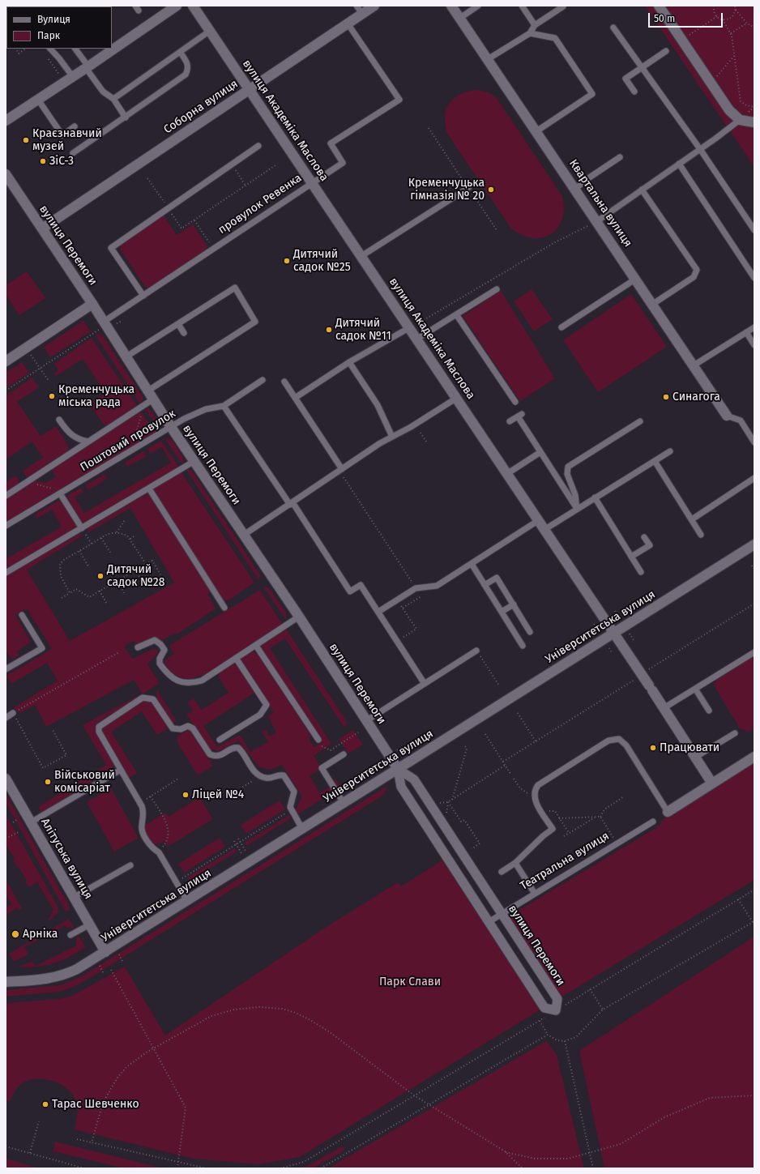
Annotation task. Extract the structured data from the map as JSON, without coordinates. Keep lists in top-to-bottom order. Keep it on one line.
{"streets":{"street":["Соборна вулиця","вулиця Академіка Маслова","Квартальна вулиця","вулиця Перемоги","Університетська вулиця","Алітуська вулиця"],"lane":["провулок Ревенка","Поштовий провулок","Театральна вулиця"]},"crossings":[["Соборна вулиця","вулиця Академіка Маслова"],["Соборна вулиця","провулок Ревенка"],["Соборна вулиця","вулиця Перемоги"],["вулиця Академіка Маслова","провулок Ревенка"],["вулиця Академіка Маслова","Університетська вулиця"],["провулок Ревенка","вулиця Перемоги"],["вулиця Перемоги","Поштовий провулок"],["вулиця Перемоги","Університетська вулиця"],["вулиця Перемоги","Театральна вулиця"],["Університетська вулиця","Алітуська вулиця"]],"parks":["Парк Слави"],"places":["Краєзнавчий музей","ЗіС-3","Кременчуцька гімназія № 20","Дитячий садок №25","Дитячий садок №11","Кременчуцька міська рада","Синагога","Дитячий садок №28","Працювати","Військовий комісаріат","Ліцей №4","Арніка","Тарас Шевченко"],"legend":["Вулиця","Парк"],"scale_bar":"50 m"}
